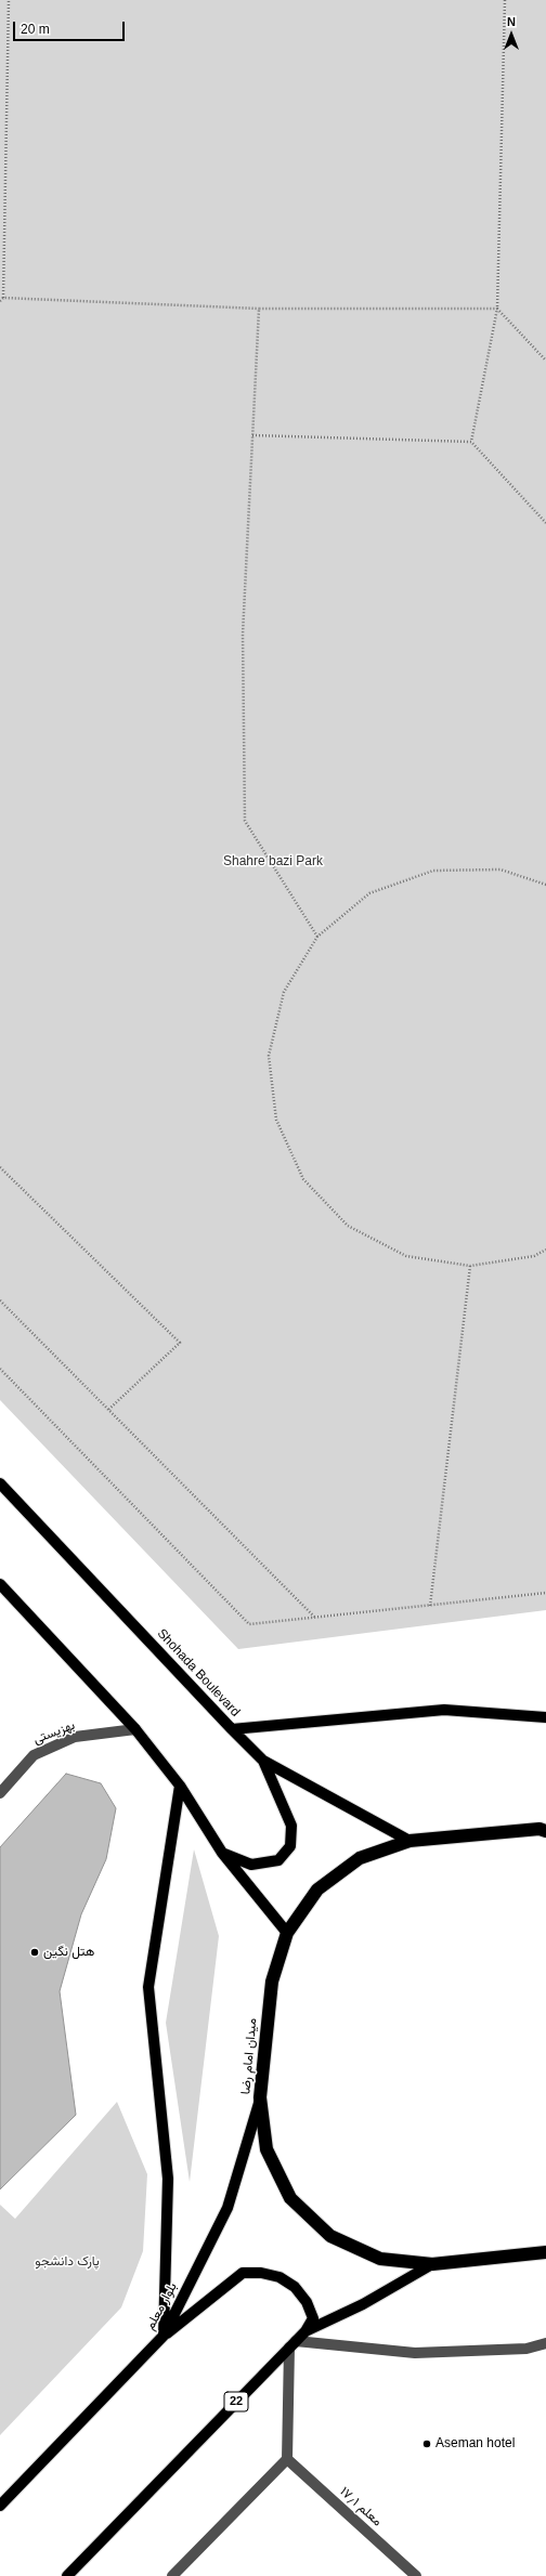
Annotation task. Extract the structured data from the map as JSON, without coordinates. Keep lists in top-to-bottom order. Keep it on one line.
{"streets":{"highway":["میدان امام رضا"],"main road":["Shohada Boulevard","بلوار معلم","22"],"street":["بهزیستی","معلم ۱۷٫۱"]},"crossings":[["Shohada Boulevard","میدان امام رضا"],["میدان امام رضا","بلوار معلم"],["میدان امام رضا","22"]],"parks":["Shahre bazi Park","پارک دانشجو"],"places":["هتل نگین","Aseman hotel"],"scale_bar":"20 m","north":"top"}
